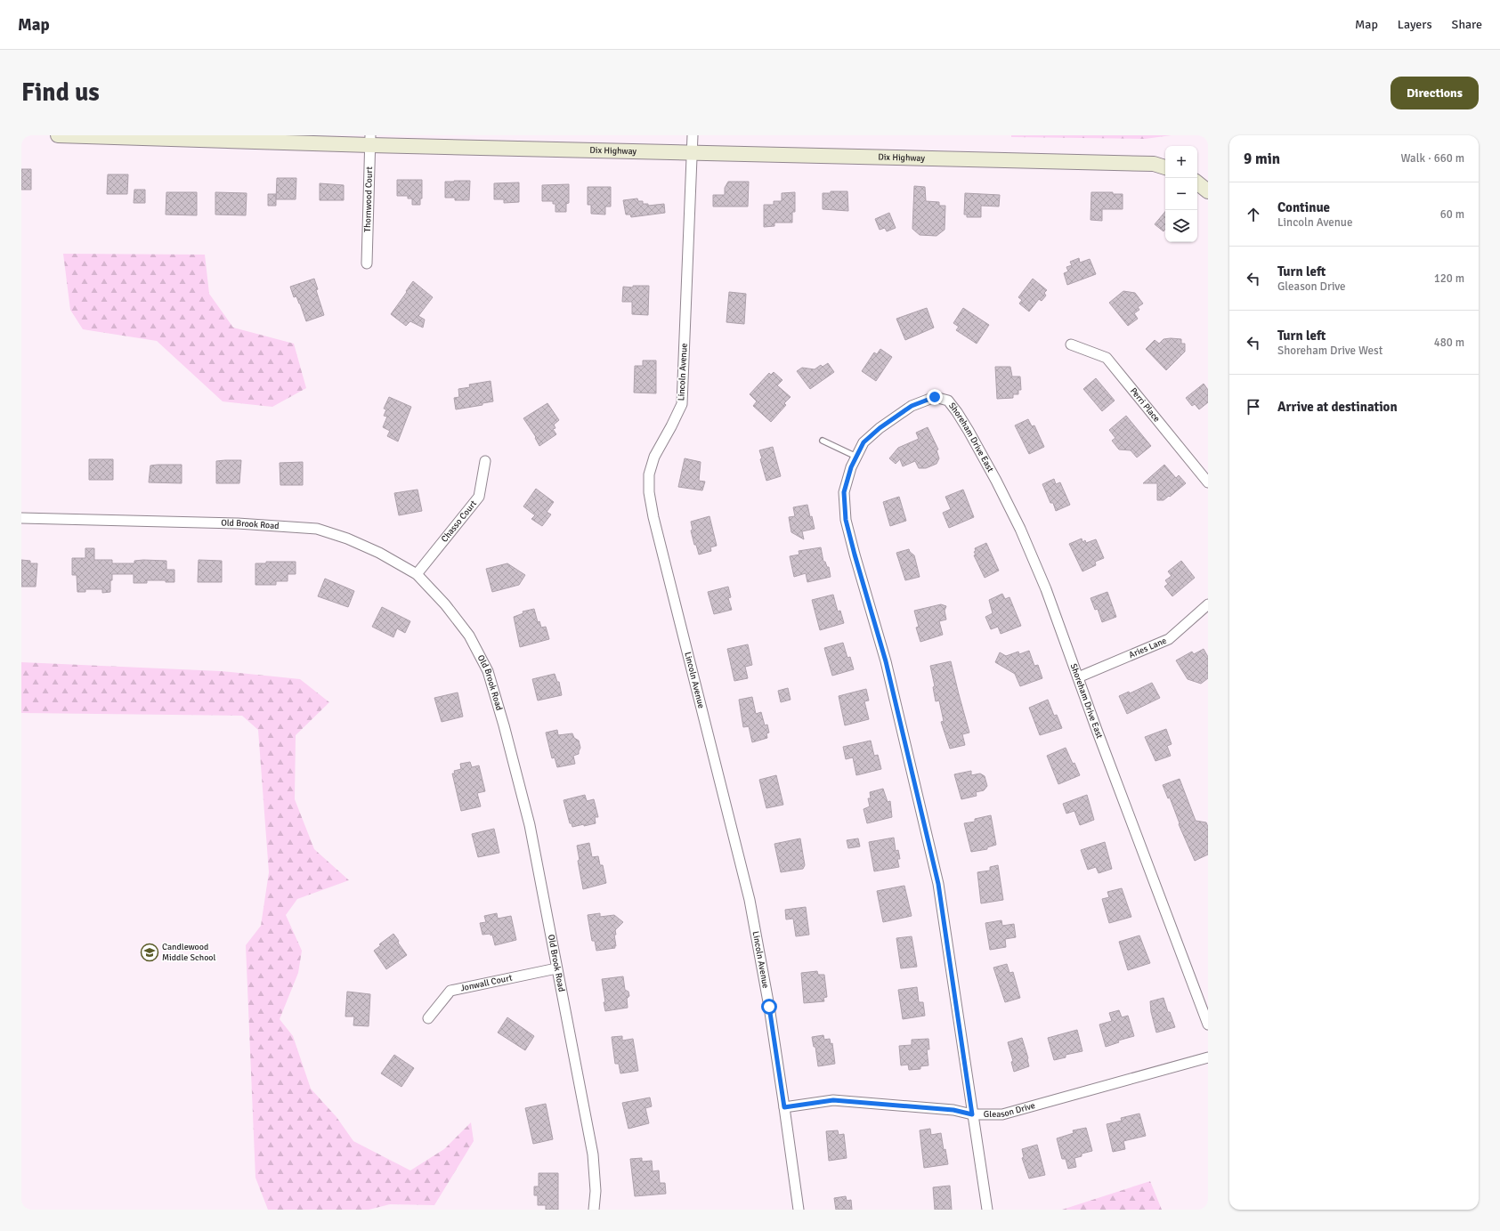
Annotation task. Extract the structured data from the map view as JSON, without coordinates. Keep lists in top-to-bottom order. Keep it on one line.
{"streets":{"street":["Dix Highway","Thornwood Court","Lincoln Avenue","Perri Place","Shoreham Drive East","Chasso Court","Old Brook Road","Aries Lane","Jonwall Court","Gleason Drive"]},"crossings":[["Dix Highway","Thornwood Court"],["Dix Highway","Lincoln Avenue"],["Lincoln Avenue","Gleason Drive"],["Shoreham Drive East","Aries Lane"],["Chasso Court","Old Brook Road"],["Old Brook Road","Jonwall Court"]],"places":{"school or university":["Candlewood Middle School"]},"page":{"header":"Map","nav":["Map","Layers","Share"],"buttons":"Directions","title":"Find us","heading":["9 min","Walk · 660 m"],"map_buttons":["+","−"],"list":[["Continue","Lincoln Avenue","60 m"],["Turn left","Gleason Drive","120 m"],["Turn left","Shoreham Drive West","480 m"],"Arrive at destination"]}}
